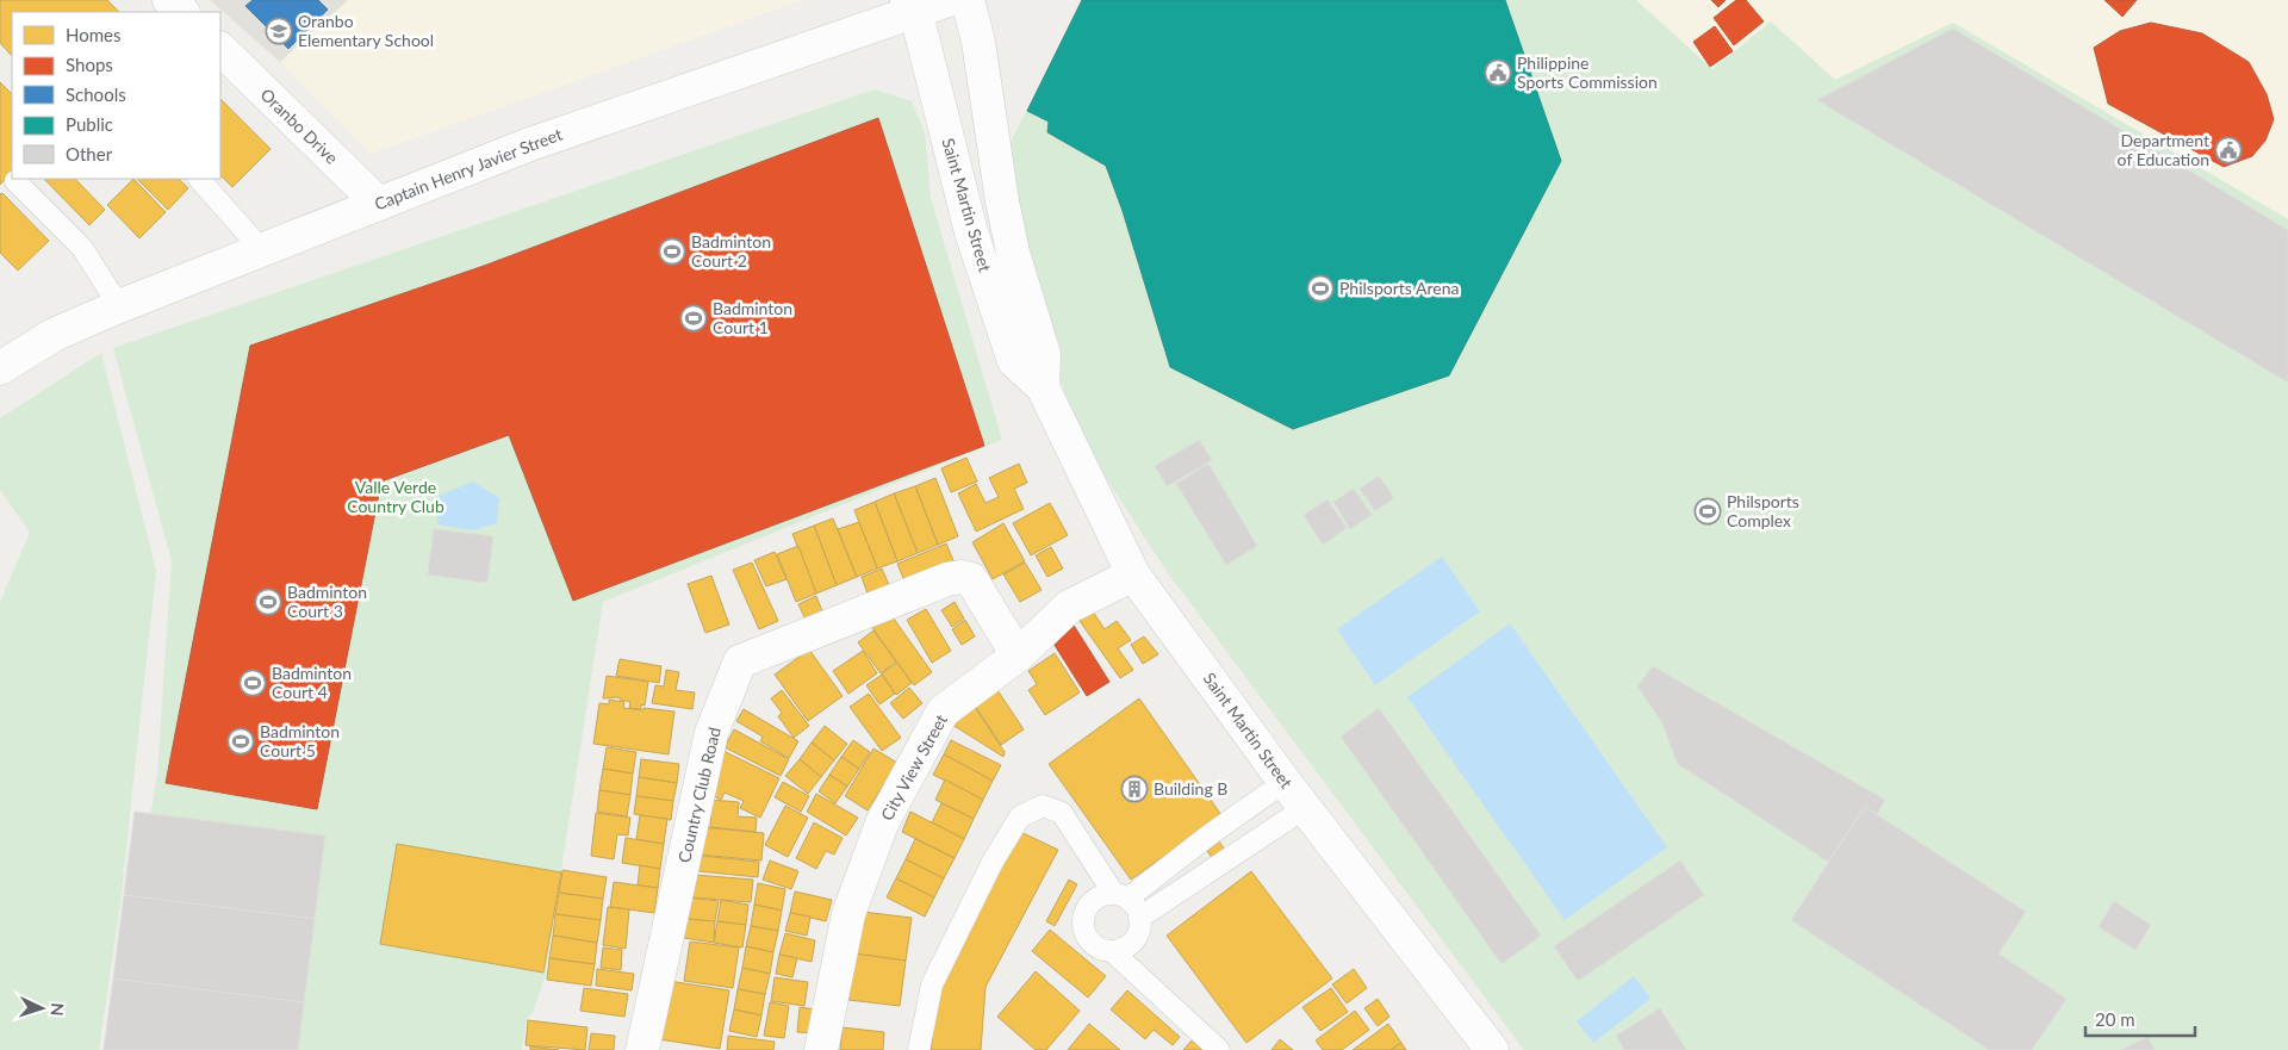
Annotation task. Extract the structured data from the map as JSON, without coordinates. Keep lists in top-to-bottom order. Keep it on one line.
{"streets":{"street":["Oranbo Drive","Captain Henry Javier Street","Saint Martin Street","City View Street","Country Club Road"]},"crossings":[["Oranbo Drive","Captain Henry Javier Street"],["Captain Henry Javier Street","Saint Martin Street"],["Saint Martin Street","City View Street"],["City View Street","Country Club Road"]],"parks":["Valle Verde Country Club"],"places":{"school or university":["Oranbo Elementary School"],"public building":["Philippine Sports Commission","Department of Education"],"sports":["Badminton Court 2","Philsports Arena","Badminton Court 1","Philsports Complex","Badminton Court 3","Badminton Court 4","Badminton Court 5"],"building":["Building B"]},"legend":["Homes","Shops","Schools","Public","Other"],"scale_bar":"20 m","north":"right"}
